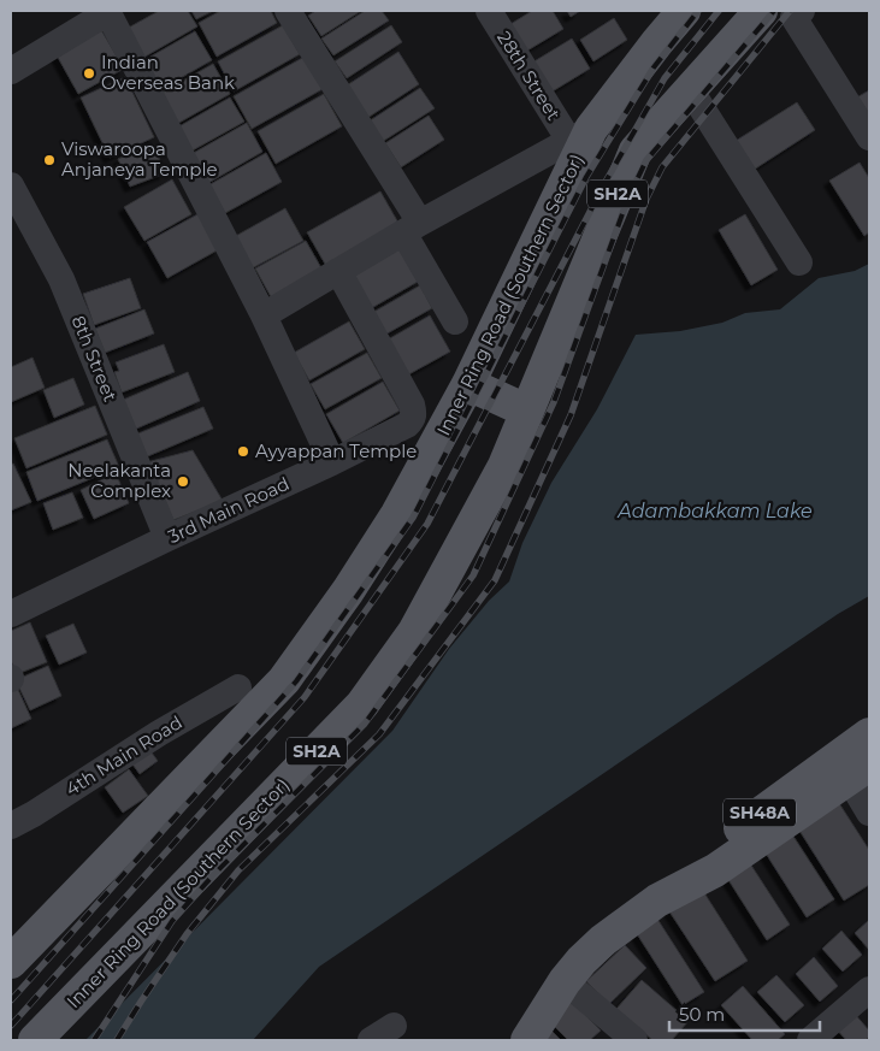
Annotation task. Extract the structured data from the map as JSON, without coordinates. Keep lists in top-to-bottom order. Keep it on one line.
{"streets":{"main road":["SH2A","Inner Ring Road (Southern Sector)","SH48A"],"street":["28th Street","8th Street","3rd Main Road","4th Main Road"]},"crossings":[["28th Street","Inner Ring Road (Southern Sector)"],["8th Street","3rd Main Road"]],"water":["Adambakkam Lake"],"places":["Indian Overseas Bank","Viswaroopa Anjaneya Temple","Ayyappan Temple","Neelakanta Complex"],"scale_bar":"50 m"}
